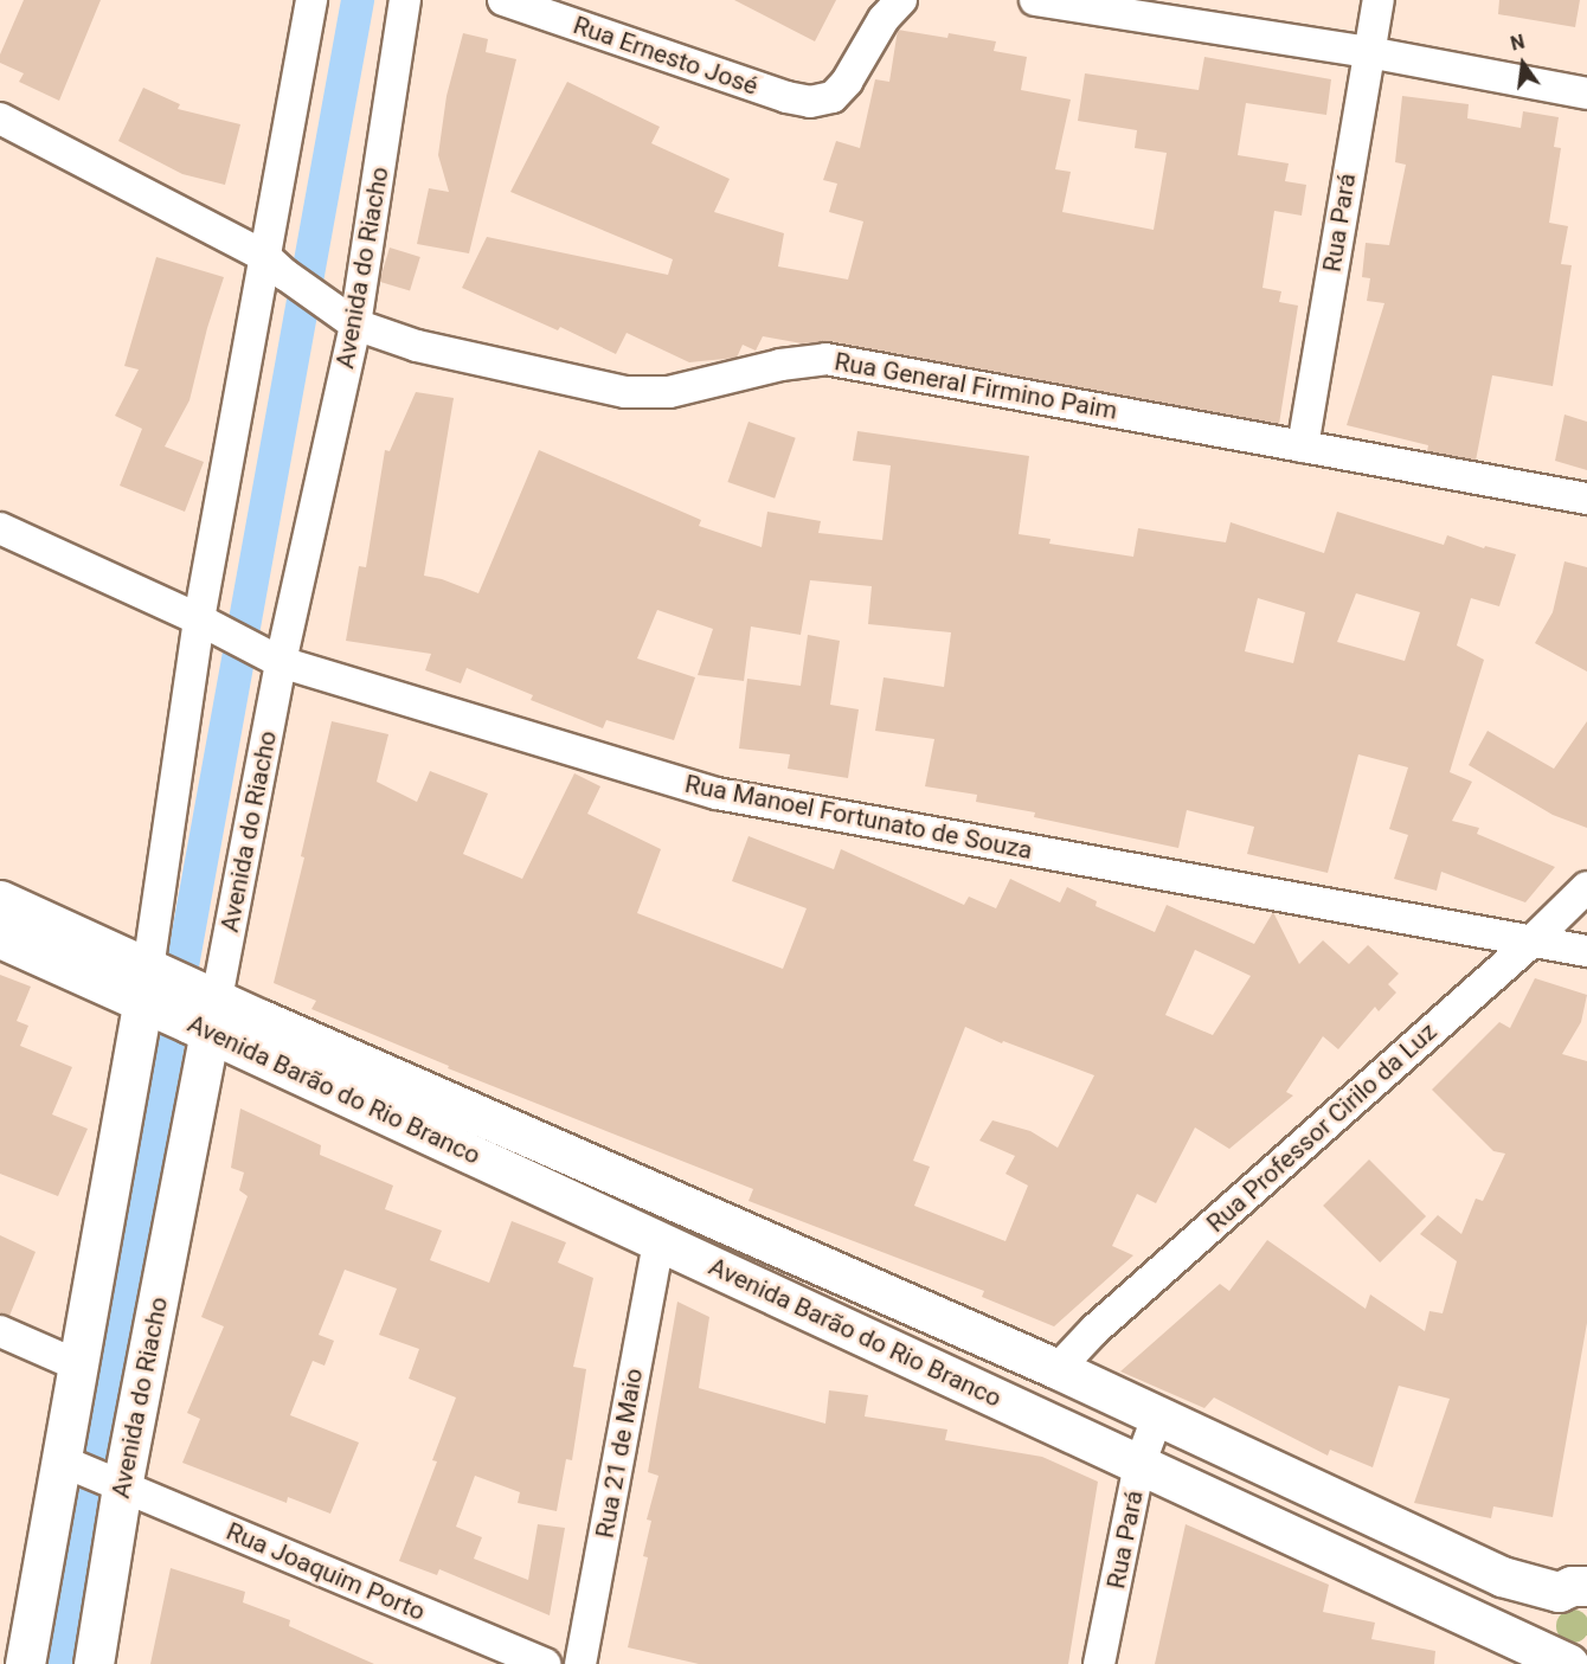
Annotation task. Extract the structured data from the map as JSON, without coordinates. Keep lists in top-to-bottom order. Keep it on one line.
{"streets":{"main road":["Avenida do Riacho","Avenida Barão do Rio Branco"],"street":["Rua Ernesto José","Rua Pará","Rua General Firmino Paim","Rua Manoel Fortunato de Souza","Rua Professor Cirilo da Luz","Rua 21 de Maio","Rua Joaquim Porto"]},"crossings":[["Rua Pará","Rua General Firmino Paim"],["Rua Pará","Avenida Barão do Rio Branco"],["Avenida do Riacho","Rua General Firmino Paim"],["Avenida do Riacho","Rua Manoel Fortunato de Souza"],["Avenida do Riacho","Avenida Barão do Rio Branco"],["Avenida do Riacho","Rua Joaquim Porto"],["Rua Manoel Fortunato de Souza","Rua Professor Cirilo da Luz"],["Avenida Barão do Rio Branco","Rua Professor Cirilo da Luz"],["Avenida Barão do Rio Branco","Rua 21 de Maio"]],"north":"top"}
